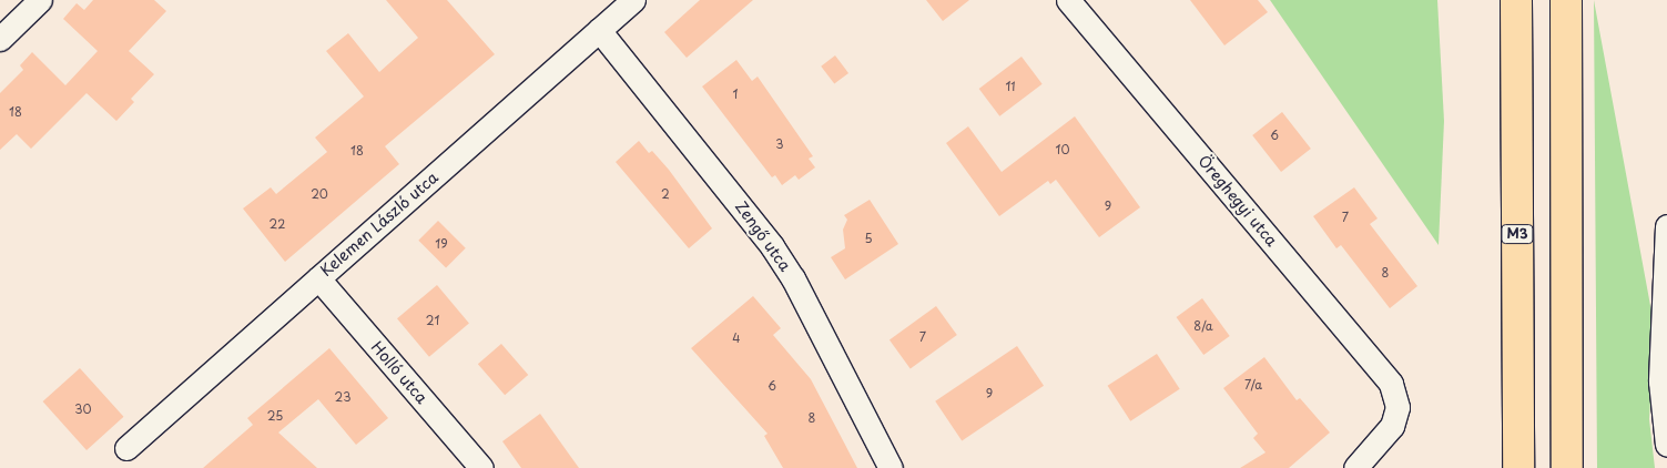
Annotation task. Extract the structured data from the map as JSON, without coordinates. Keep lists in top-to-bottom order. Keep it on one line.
{"streets":{"highway":["M3"],"street":["Öreghegyi utca","Kelemen László utca","Zengő utca","Holló utca"]},"crossings":[["Kelemen László utca","Zengő utca"],["Kelemen László utca","Holló utca"]],"house_numbers":["11","1","18","6","3","10","18","20","2","9","7","22","5","19","8","21","8/a","7","4","7/a","6","9","23","30","25","8"]}
